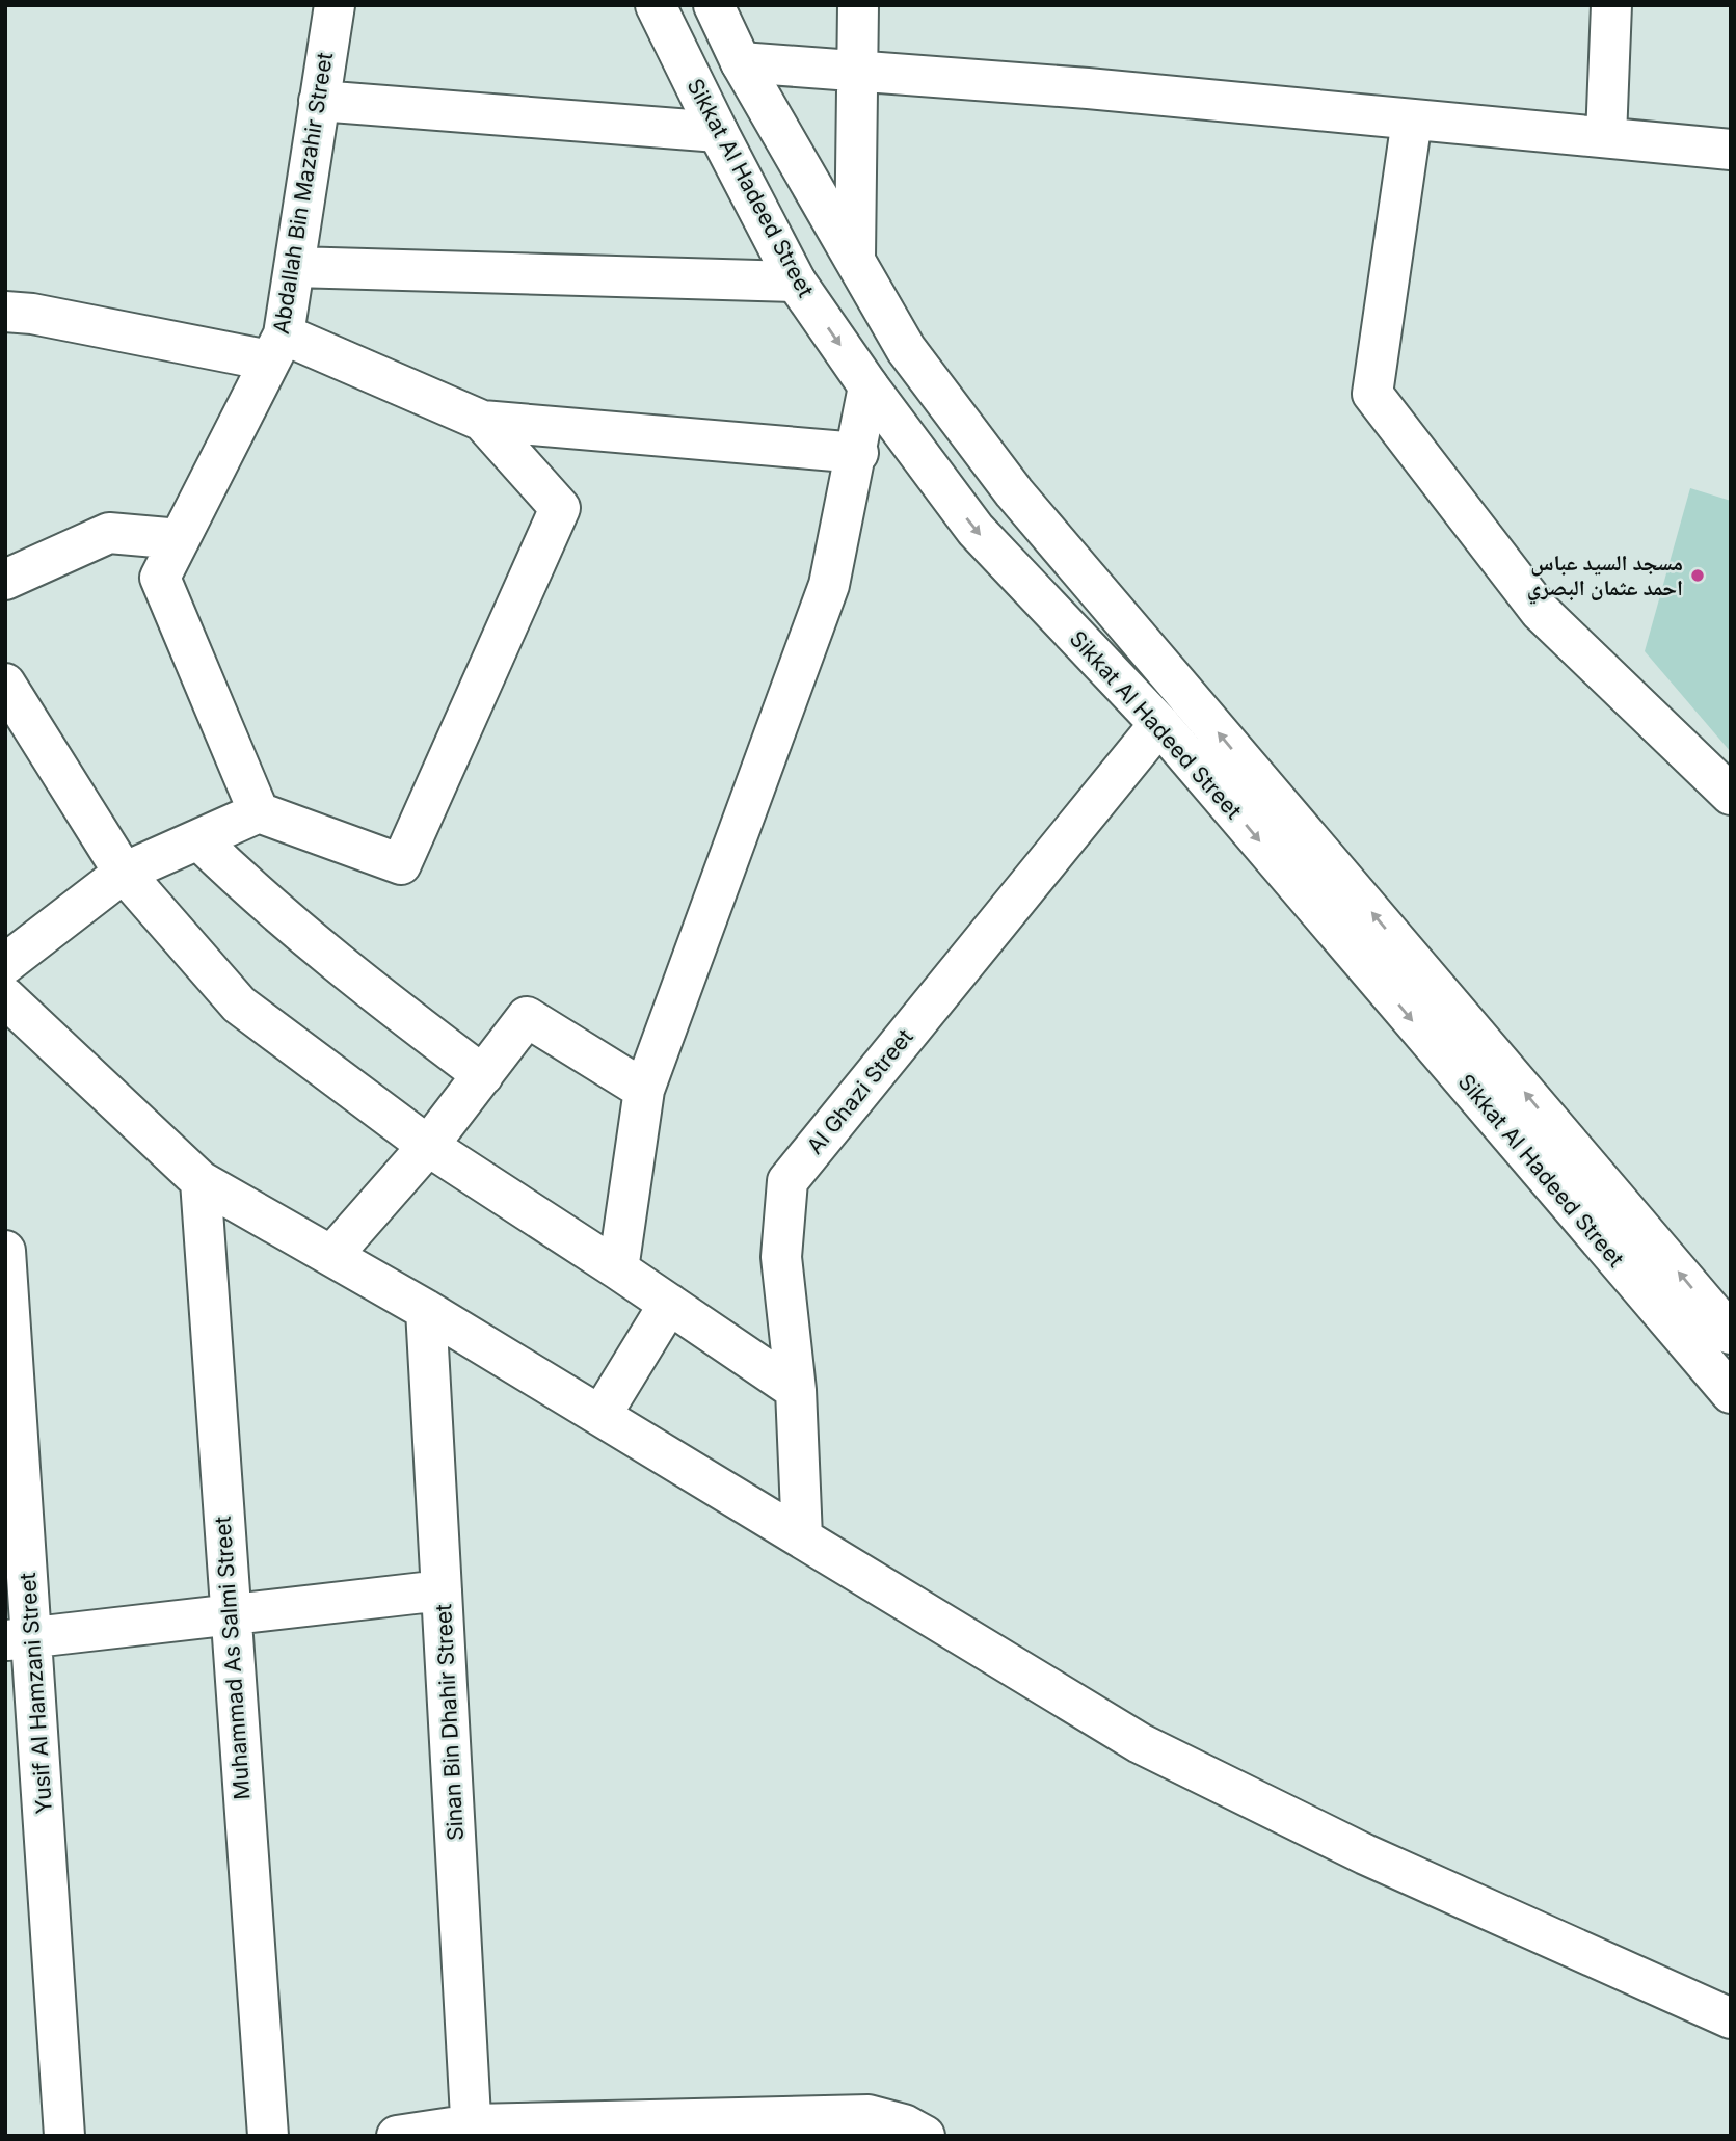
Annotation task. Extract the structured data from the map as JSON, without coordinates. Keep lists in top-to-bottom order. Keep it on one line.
{"streets":{"street":["Sikkat Al Hadeed Street","Abdallah Bin Mazahir Street","Al Ghazi Street","Muhammad As Salmi Street","Yusif Al Hamzani Street","Sinan Bin Dhahir Street"]},"crossings":[["Sikkat Al Hadeed Street","Al Ghazi Street"]],"places":["مسجد السيد عباس احمد عثمان البصري"]}
